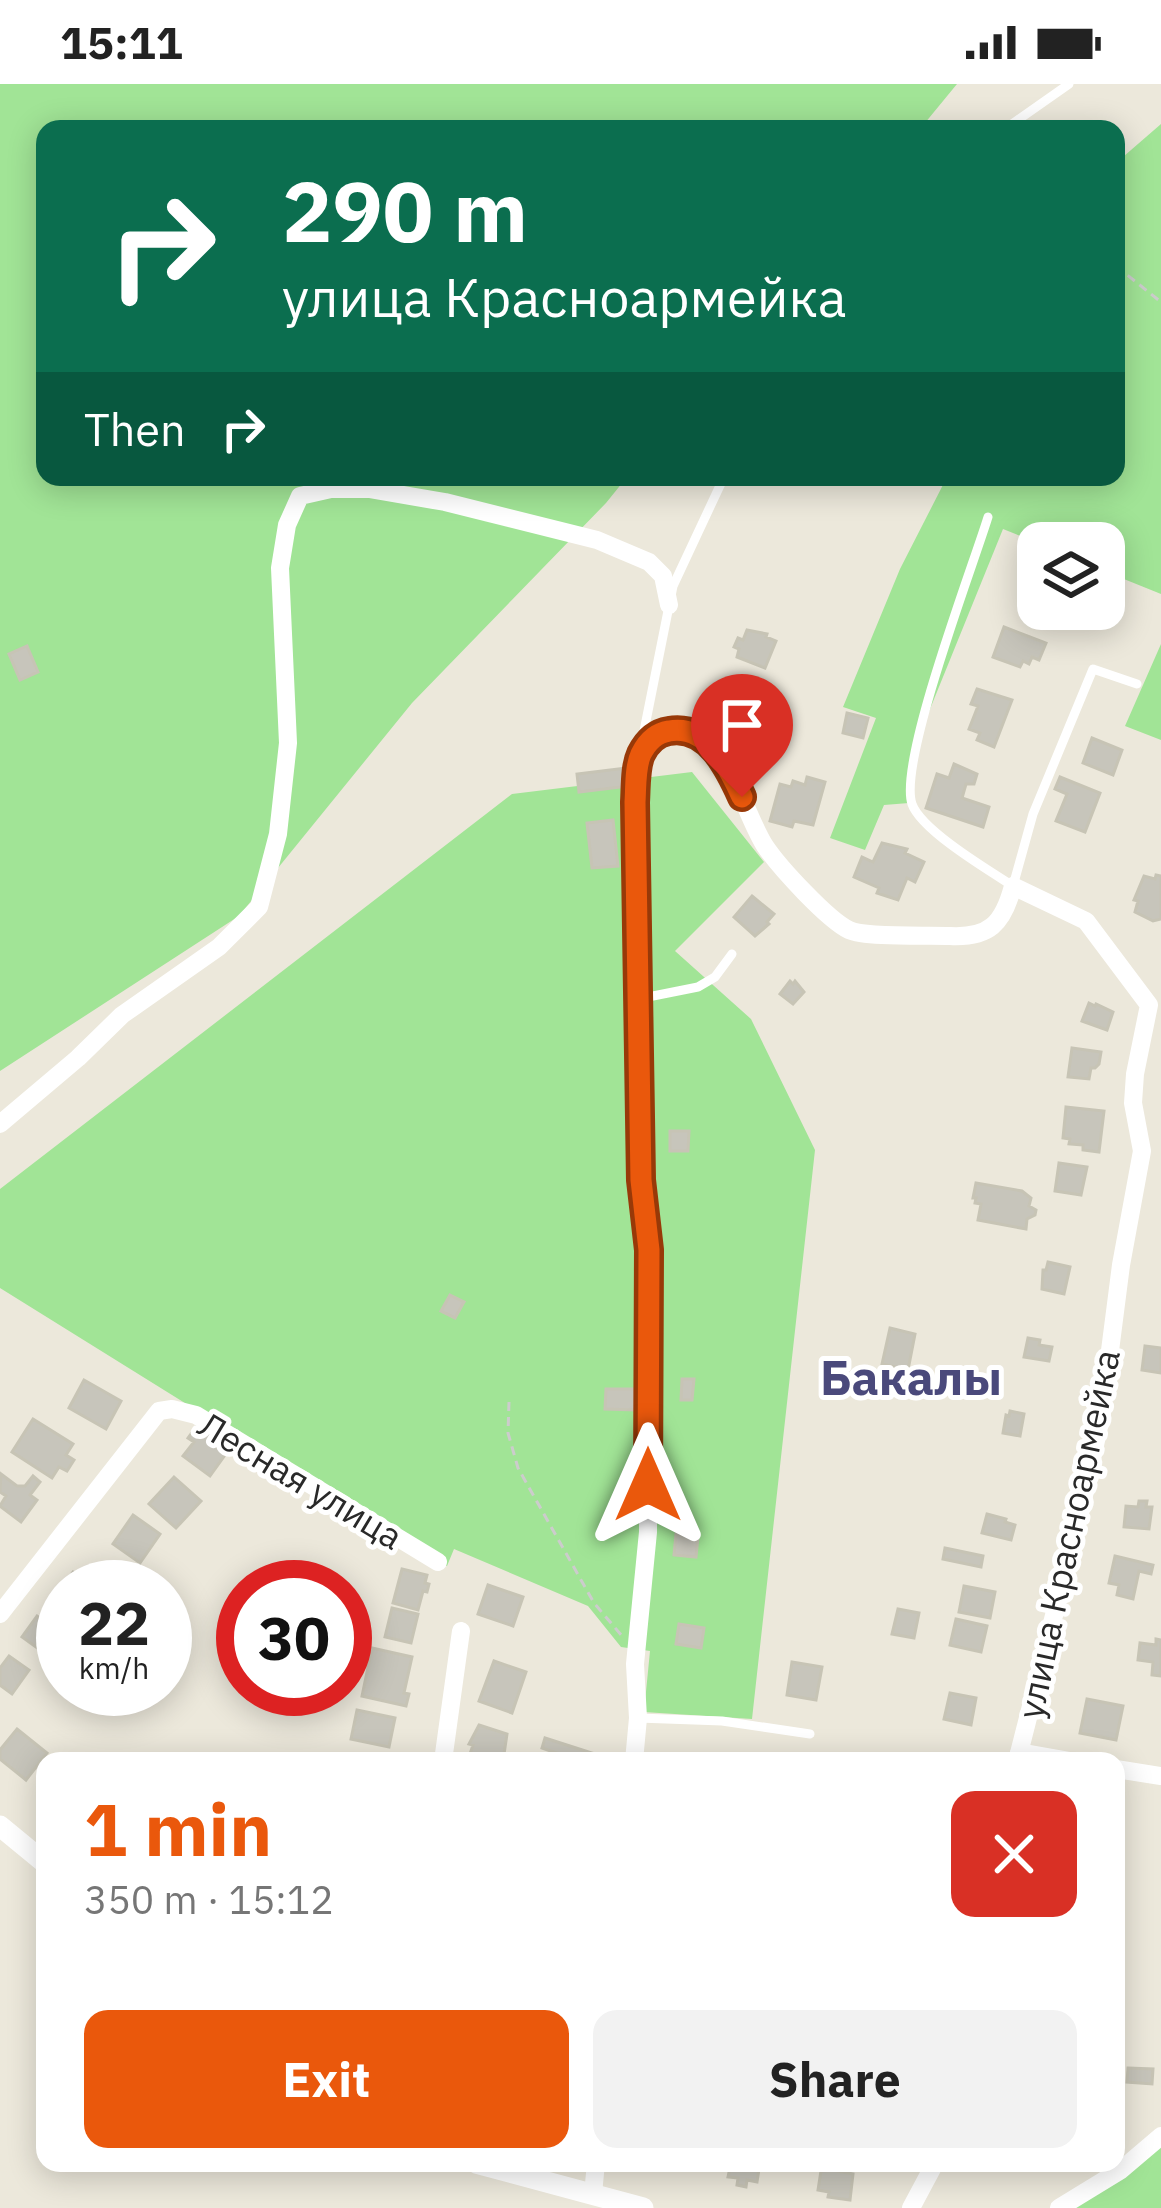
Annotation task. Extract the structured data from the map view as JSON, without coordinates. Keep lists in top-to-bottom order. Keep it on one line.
{"streets":{"street":["Лесная улица","улица Красноармейка"]},"districts":["Бакалы"],"page":{"status":"15:11","turn":["290 m","улица Красноармейка"],"then":"Then","speed":"22 km/h","limit":"30","heading":["1 min","350 m · 15:12"],"buttons":["Exit","Share"]}}
